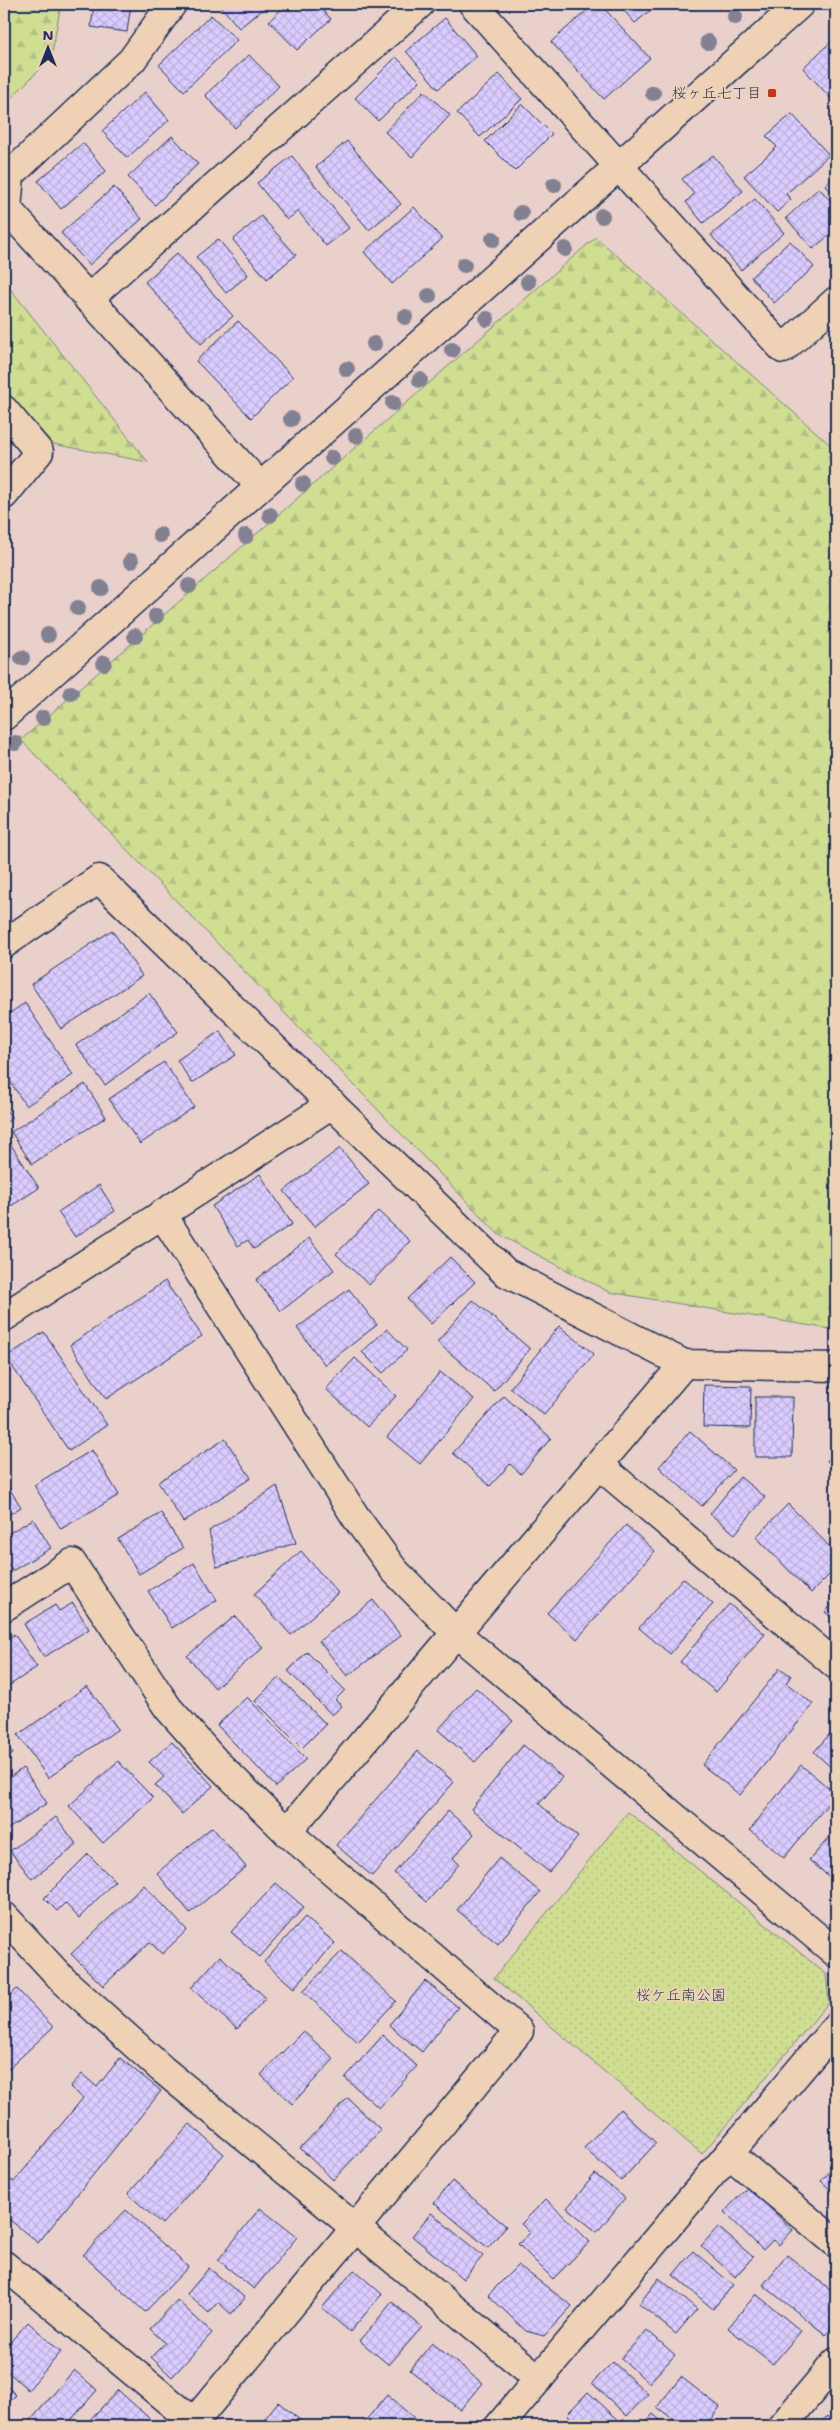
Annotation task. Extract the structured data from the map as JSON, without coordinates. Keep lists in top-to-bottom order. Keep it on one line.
{"parks":["桜ケ丘南公園"],"places":{"transit":["桜ヶ丘七丁目"]},"north":"top"}
